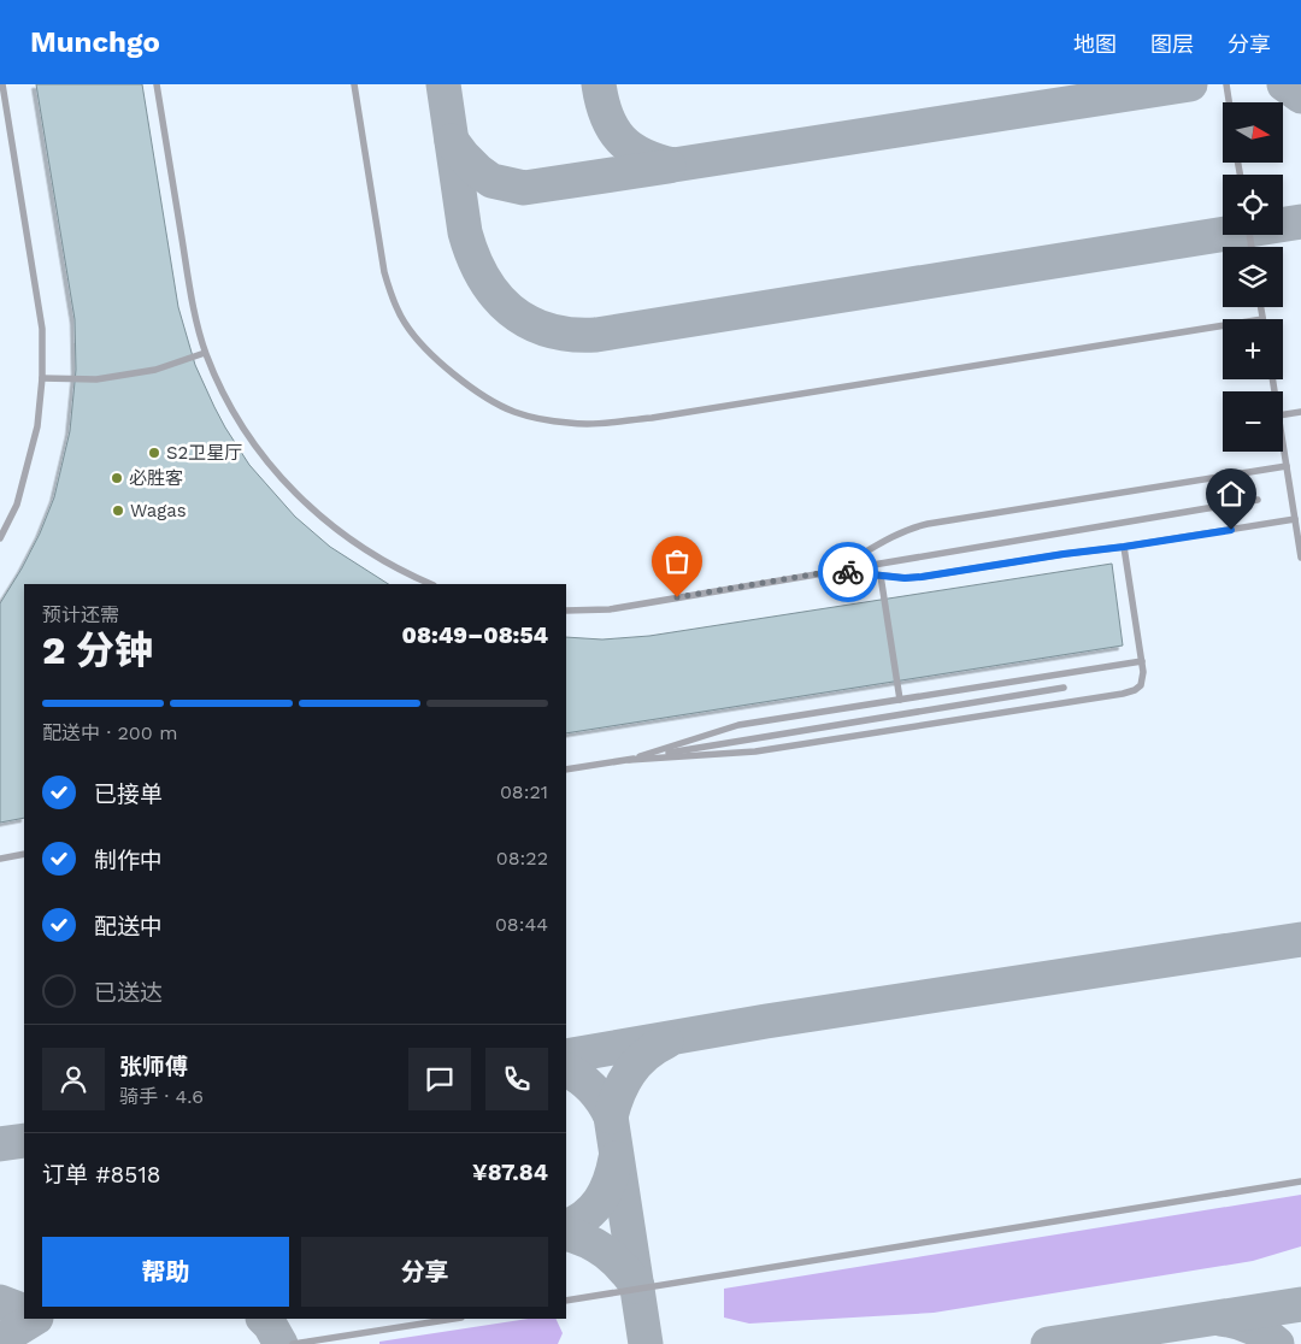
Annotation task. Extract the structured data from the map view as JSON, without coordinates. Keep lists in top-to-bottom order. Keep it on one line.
{"places":["S2卫星厅","必胜客","Wagas"],"north":"right","page":{"header":"Munchgo","nav":["地图","图层","分享"],"map_buttons":["+","−"],"heading":["2 分钟","预计还需","08:49–08:54"],"panel":["张师傅","骑手 · 4.6","订单 #8518","¥87.84"],"bar":"配送中 · 200 m","list":[["已接单","08:21"],["制作中","08:22"],["配送中","08:44"],"已送达"],"buttons":["帮助","分享"]}}
